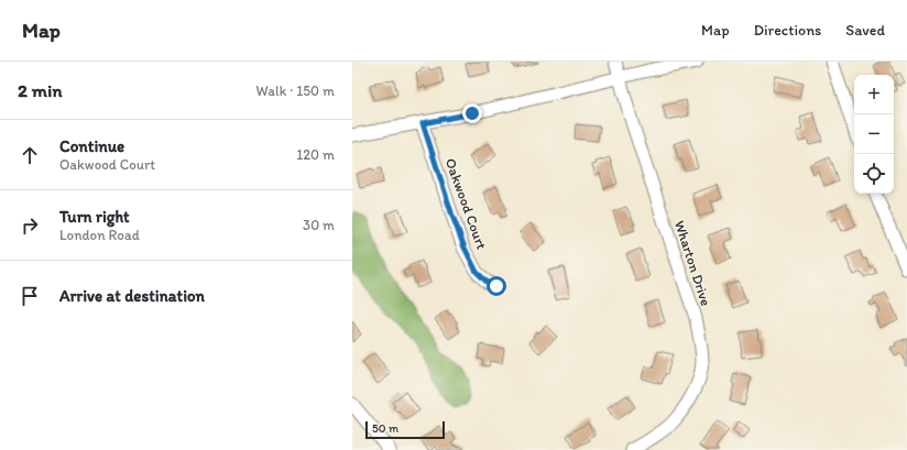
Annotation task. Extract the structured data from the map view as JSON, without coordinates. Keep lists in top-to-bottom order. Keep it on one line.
{"streets":{"street":["Oakwood Court","Wharton Drive"]},"scale_bar":"50 m","page":{"header":"Map","nav":["Map","Directions","Saved"],"heading":["2 min","Walk · 150 m"],"map_buttons":["+","−"],"list":[["Continue","Oakwood Court","120 m"],["Turn right","London Road","30 m"],"Arrive at destination"],"scale":"50 m"}}
